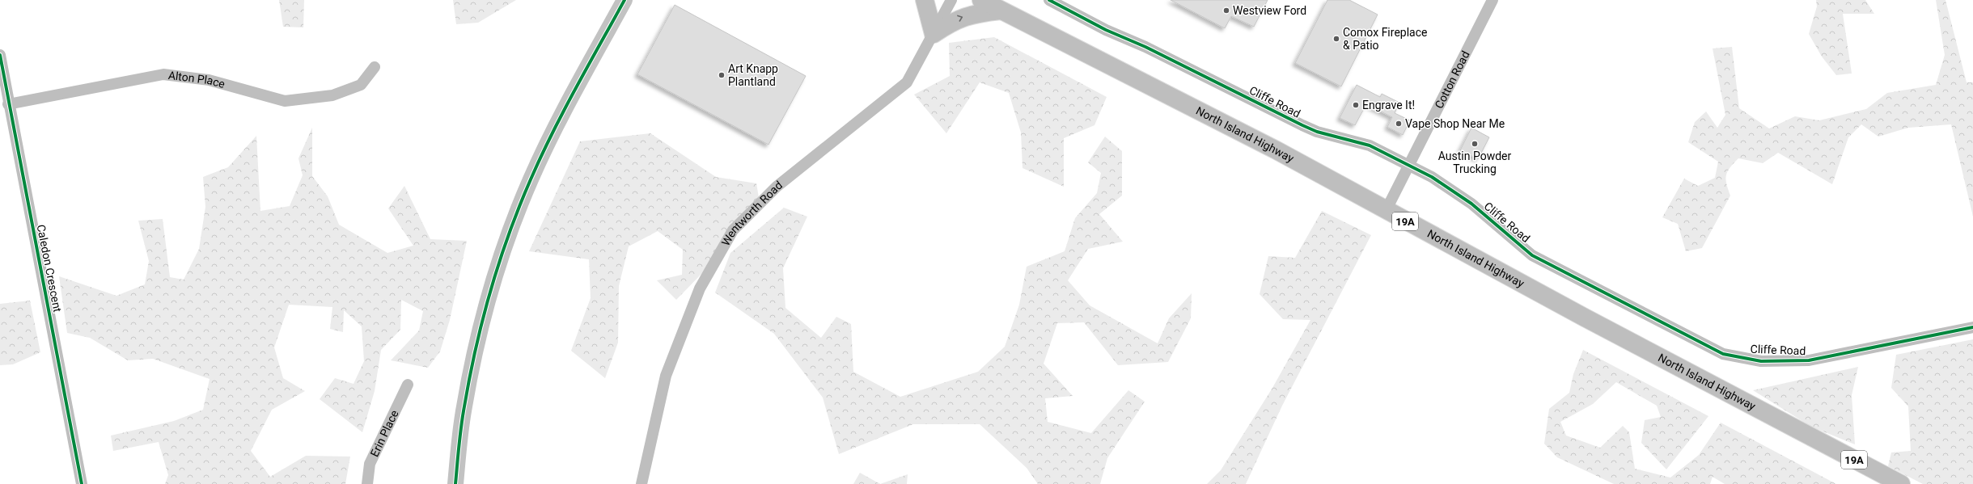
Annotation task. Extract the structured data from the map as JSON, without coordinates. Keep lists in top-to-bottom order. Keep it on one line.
{"streets":{"main road":["North Island Highway","19A"],"street":["Alton Place","Cotton Road","Cliffe Road","Wentworth Road","Caledon Crescent","Erin Place"]},"crossings":[["Alton Place","Caledon Crescent"],["Cotton Road","Cliffe Road"],["Cotton Road","North Island Highway"]],"places":["Westview Ford","Comox Fireplace & Patio","Art Knapp Plantland","Engrave It!","Vape Shop Near Me","Austin Powder Trucking"]}
